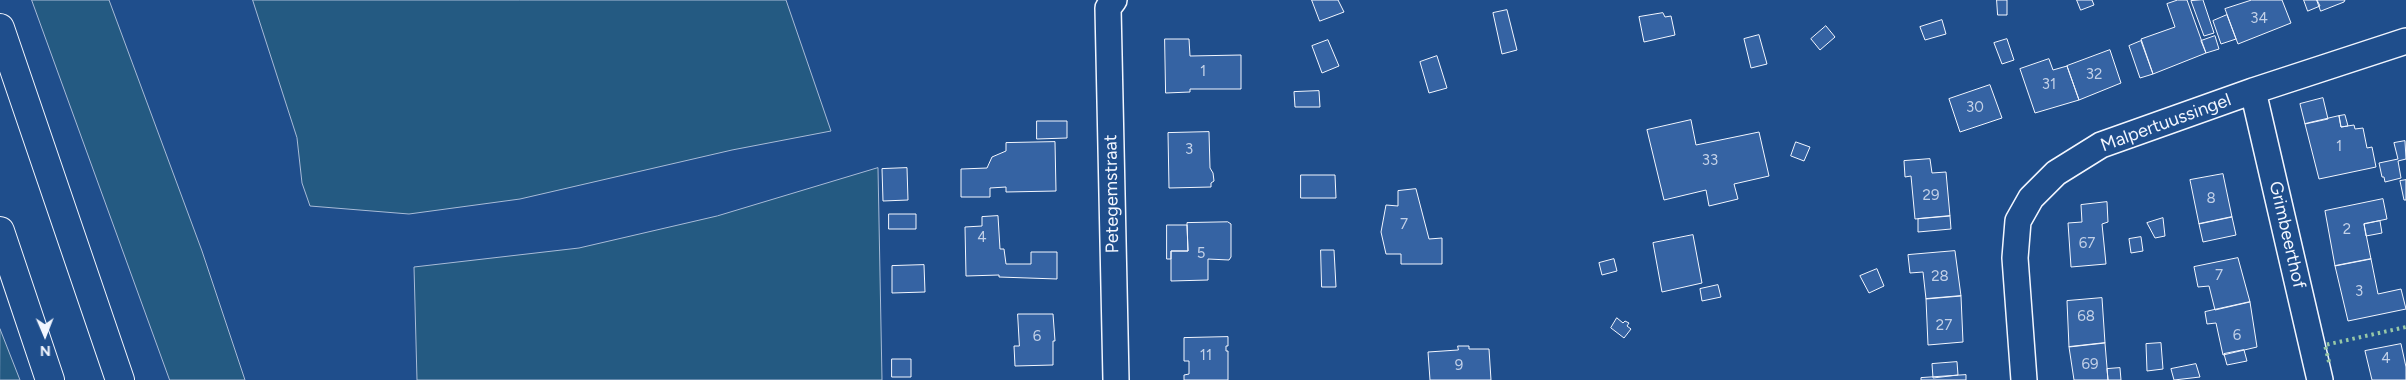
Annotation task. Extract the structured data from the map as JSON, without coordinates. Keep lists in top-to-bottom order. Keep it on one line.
{"streets":{"street":["Malpertuussingel","Petegemstraat","Grimbeerthof"]},"crossings":[["Malpertuussingel","Grimbeerthof"]],"house_numbers":["34","1","32","31","30","1","3","33","29","8","7","2","4","67","5","7","28","3","68","27","6","6","11","4","69","9"],"north":"bottom"}
